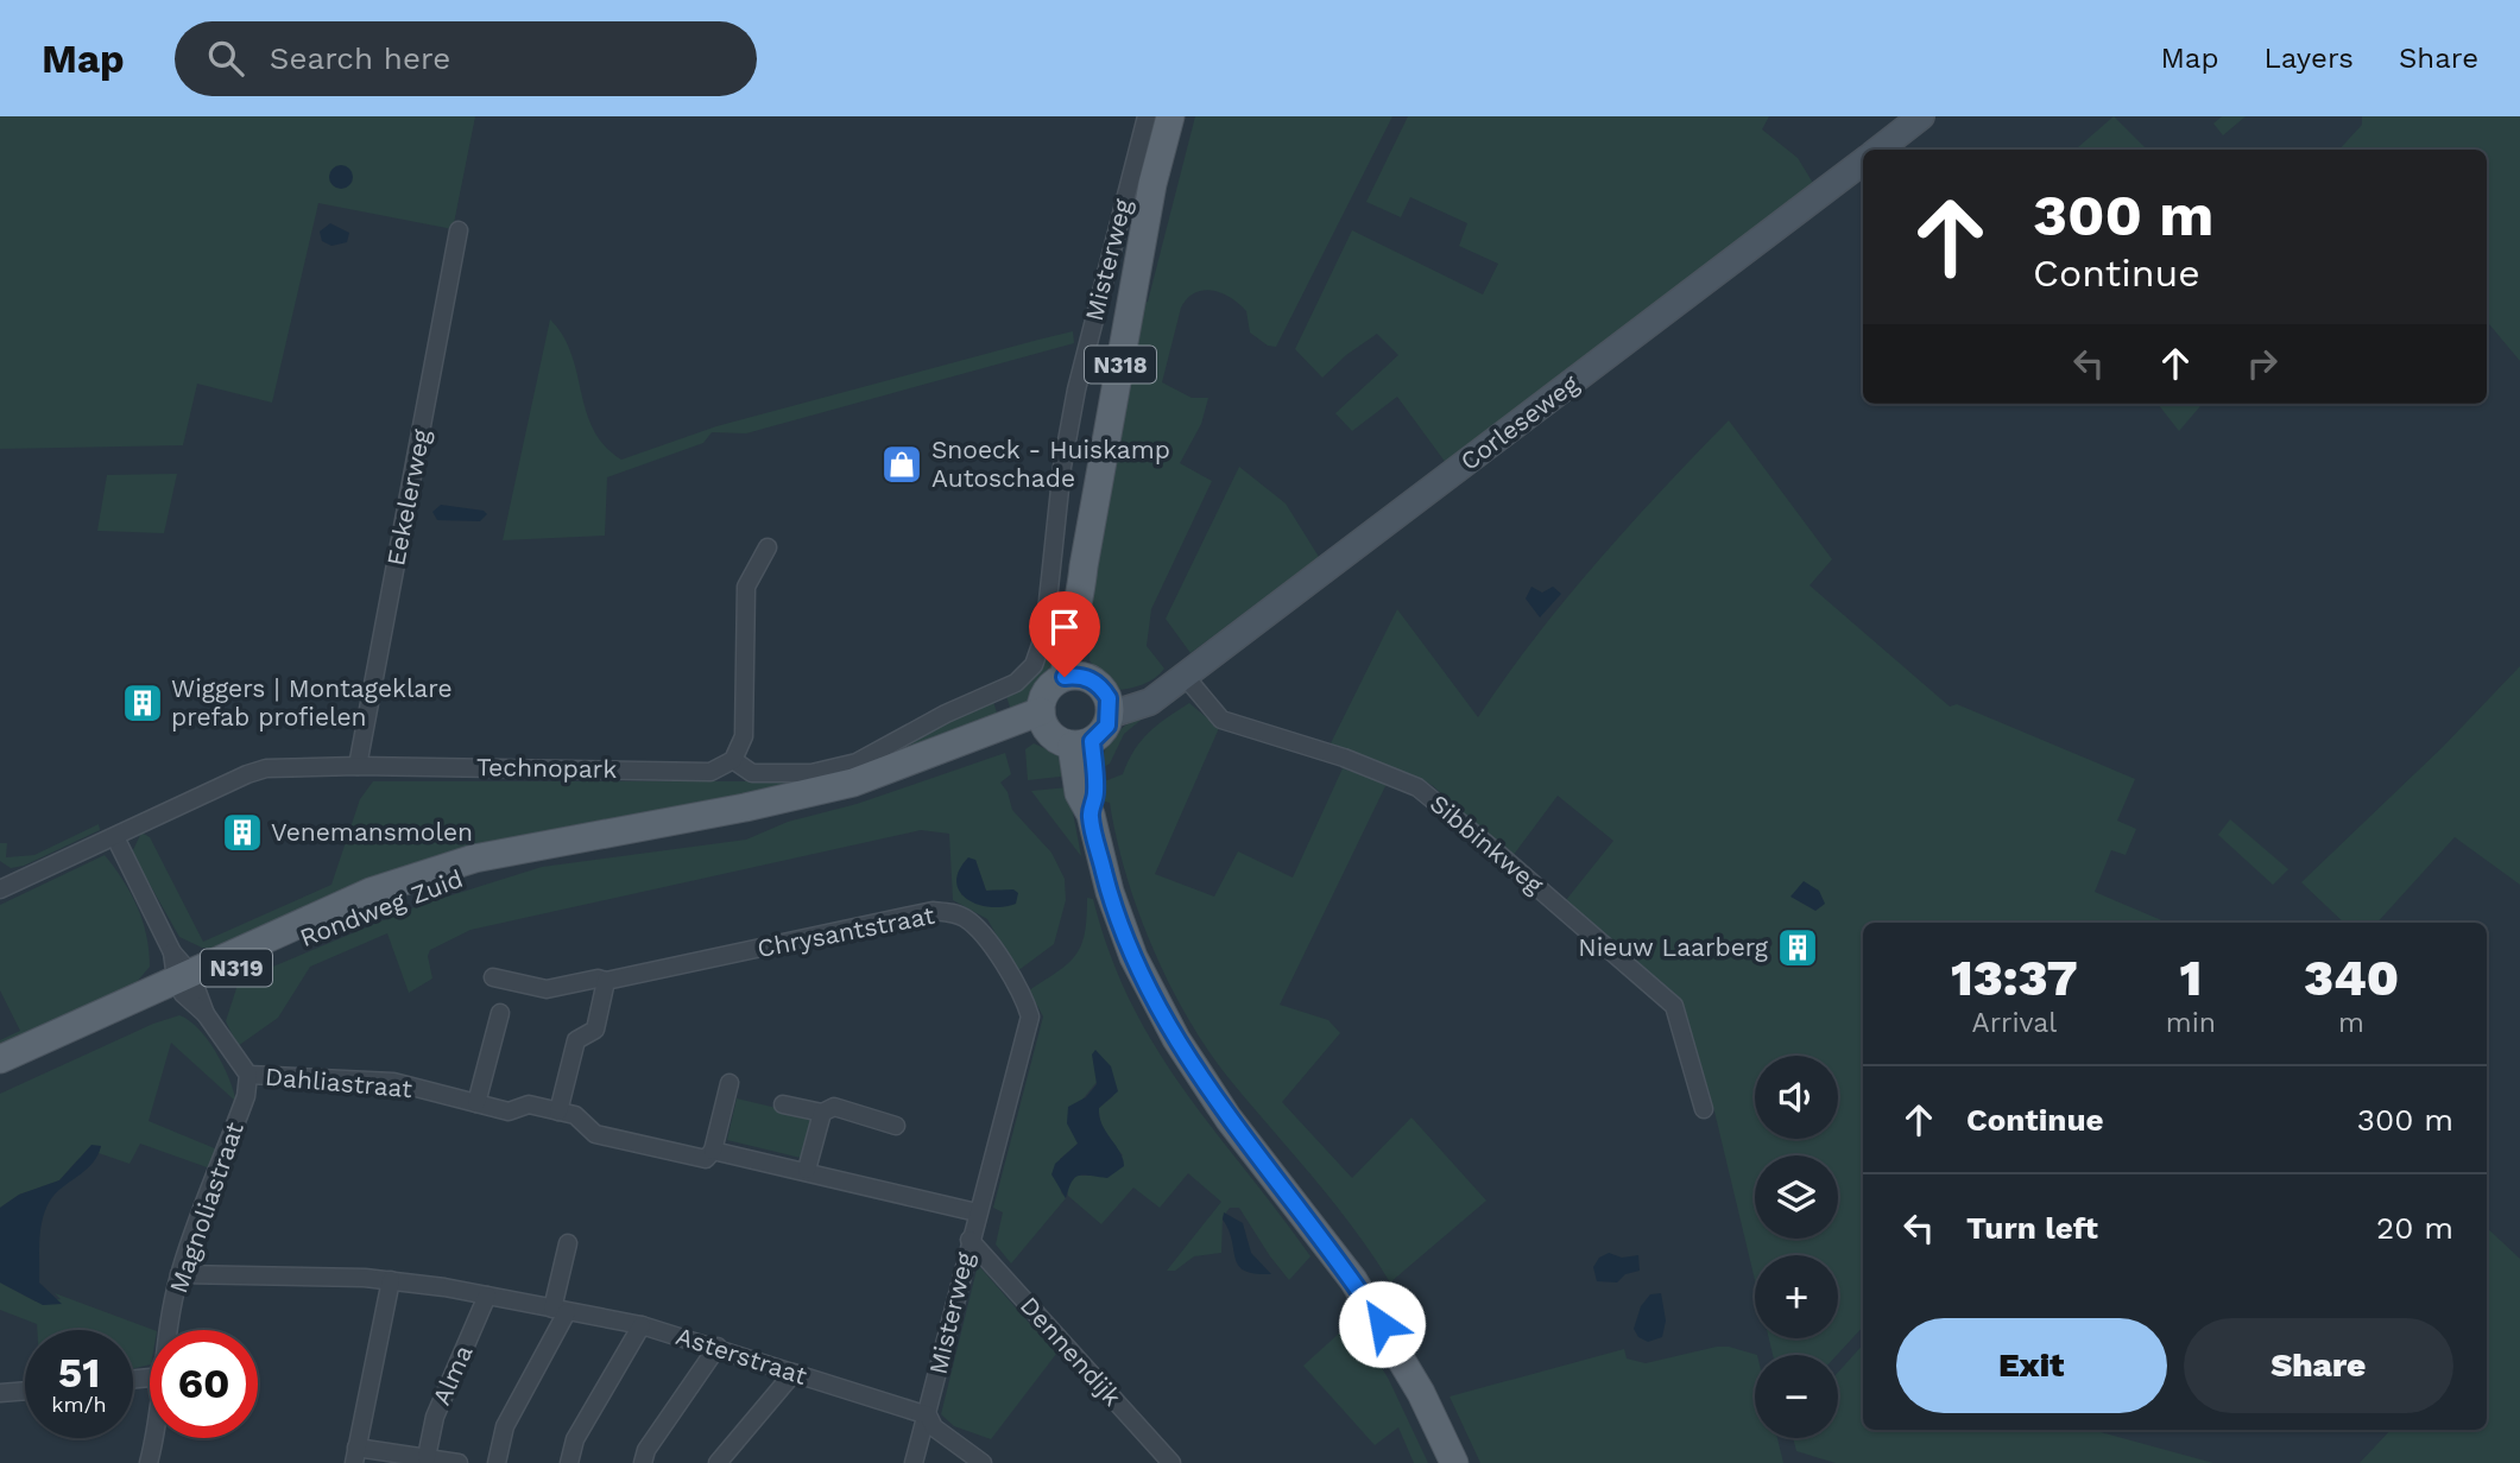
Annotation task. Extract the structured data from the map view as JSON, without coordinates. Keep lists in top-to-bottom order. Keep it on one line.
{"streets":{"main road":["Misterweg","N318","Corleseweg","Rondweg Zuid","N319"],"street":["Eekelerweg","Technopark","Sibbinkweg","Chrysantstraat","Dahliastraat","Magnoliastraat","Dennendijk","Asterstraat","Alma"]},"crossings":[["Misterweg","Corleseweg"],["Misterweg","Technopark"],["Misterweg","Rondweg Zuid"],["Misterweg","Chrysantstraat"],["Misterweg","Dahliastraat"],["Misterweg","Dennendijk"],["Misterweg","Asterstraat"],["Corleseweg","Sibbinkweg"],["Corleseweg","Rondweg Zuid"],["Eekelerweg","Technopark"],["Chrysantstraat","Dahliastraat"],["Dahliastraat","Magnoliastraat"],["Magnoliastraat","Asterstraat"],["Asterstraat","Alma"]],"places":{"shop":["Snoeck - Huiskamp Autoschade"],"building":["Wiggers | Montageklare prefab profielen","Venemansmolen","Nieuw Laarberg"]},"page":{"header":"Map","search":"Search here","nav":["Map","Layers","Share"],"turn":["300 m","Continue"],"eta":["13:37","Arrival","1","min","340","m"],"map_buttons":["+","−"],"list":[{"name":"Continue","value":"300 m"},{"name":"Turn left","value":"20 m"}],"buttons":["Exit","Share"],"speed":"51 km/h","limit":"60"}}
